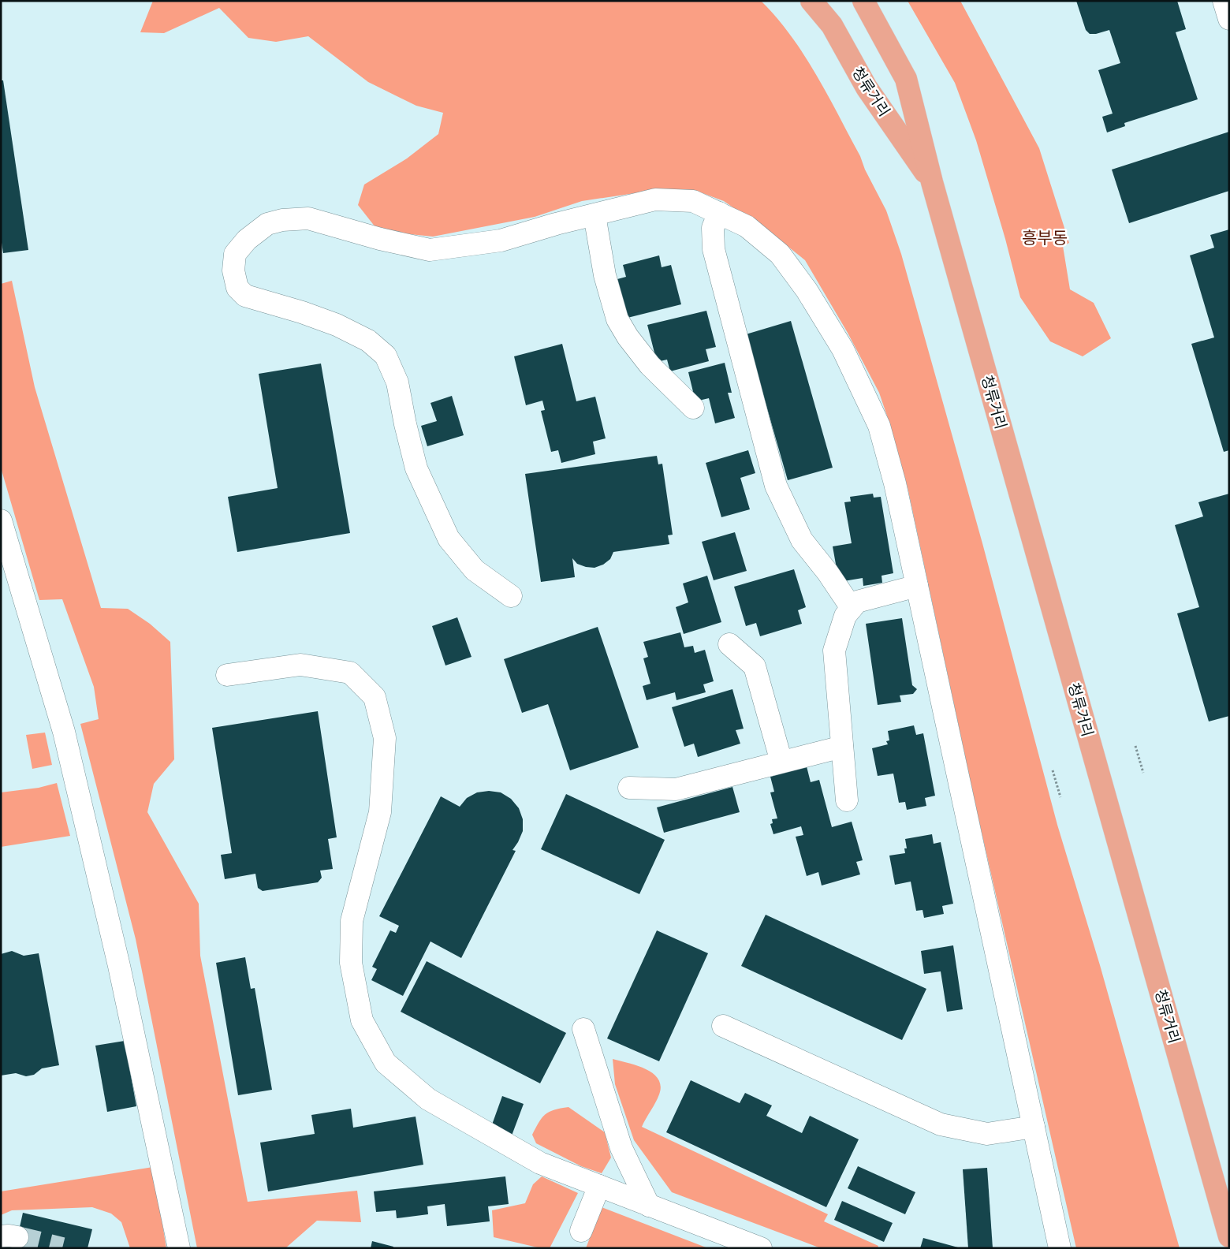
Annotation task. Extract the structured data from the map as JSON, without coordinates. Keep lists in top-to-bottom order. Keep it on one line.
{"streets":{"main road":["청류거리"]},"districts":["흥부동"]}
